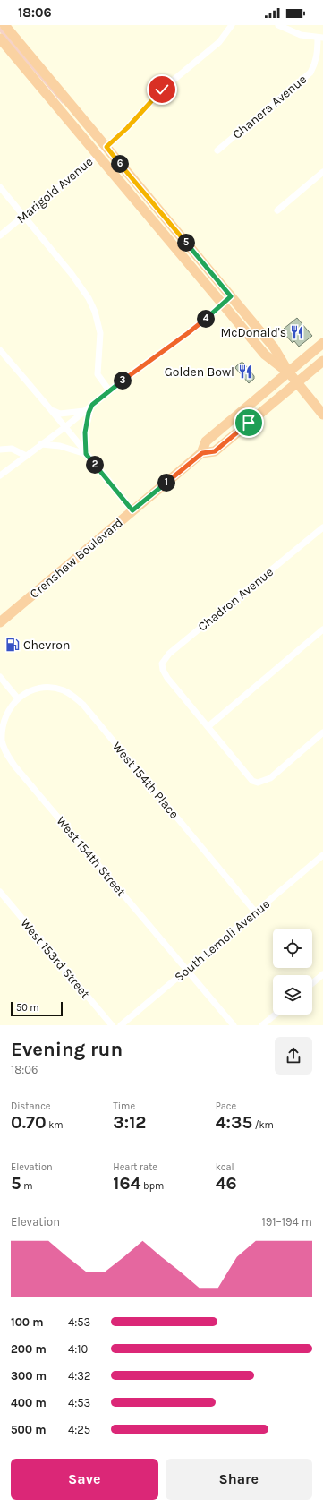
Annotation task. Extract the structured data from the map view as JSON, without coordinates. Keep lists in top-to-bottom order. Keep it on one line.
{"streets":{"main road":["Crenshaw Boulevard"],"street":["Chanera Avenue","Marigold Avenue","Chadron Avenue","West 154th Place","West 154th Street","South Lemoli Avenue","West 153rd Street"]},"crossings":[["West 154th Place","West 154th Street"],["West 154th Place","South Lemoli Avenue"],["West 154th Street","South Lemoli Avenue"]],"places":{"restaurant":["McDonald's","Golden Bowl"],"fuel station":["Chevron"]},"scale_bar":"50 m","page":{"status":"18:06","pins":["6","5","4","3","2","1"],"scale":"50 m","heading":["Evening run","18:06"],"stats":[["Distance","0.70 km"],["Time","3:12"],["Pace","4:35 /km"],["Elevation","5 m"],["Heart rate","164 bpm"],["kcal","46"]],"chart":["Elevation","191–194 m"],"list":[{"name":"100 m","note":"4:53"},{"name":"200 m","note":"4:10"},{"name":"300 m","note":"4:32"},{"name":"400 m","note":"4:53"},{"name":"500 m","note":"4:25"}],"buttons":["Save","Share"]}}
